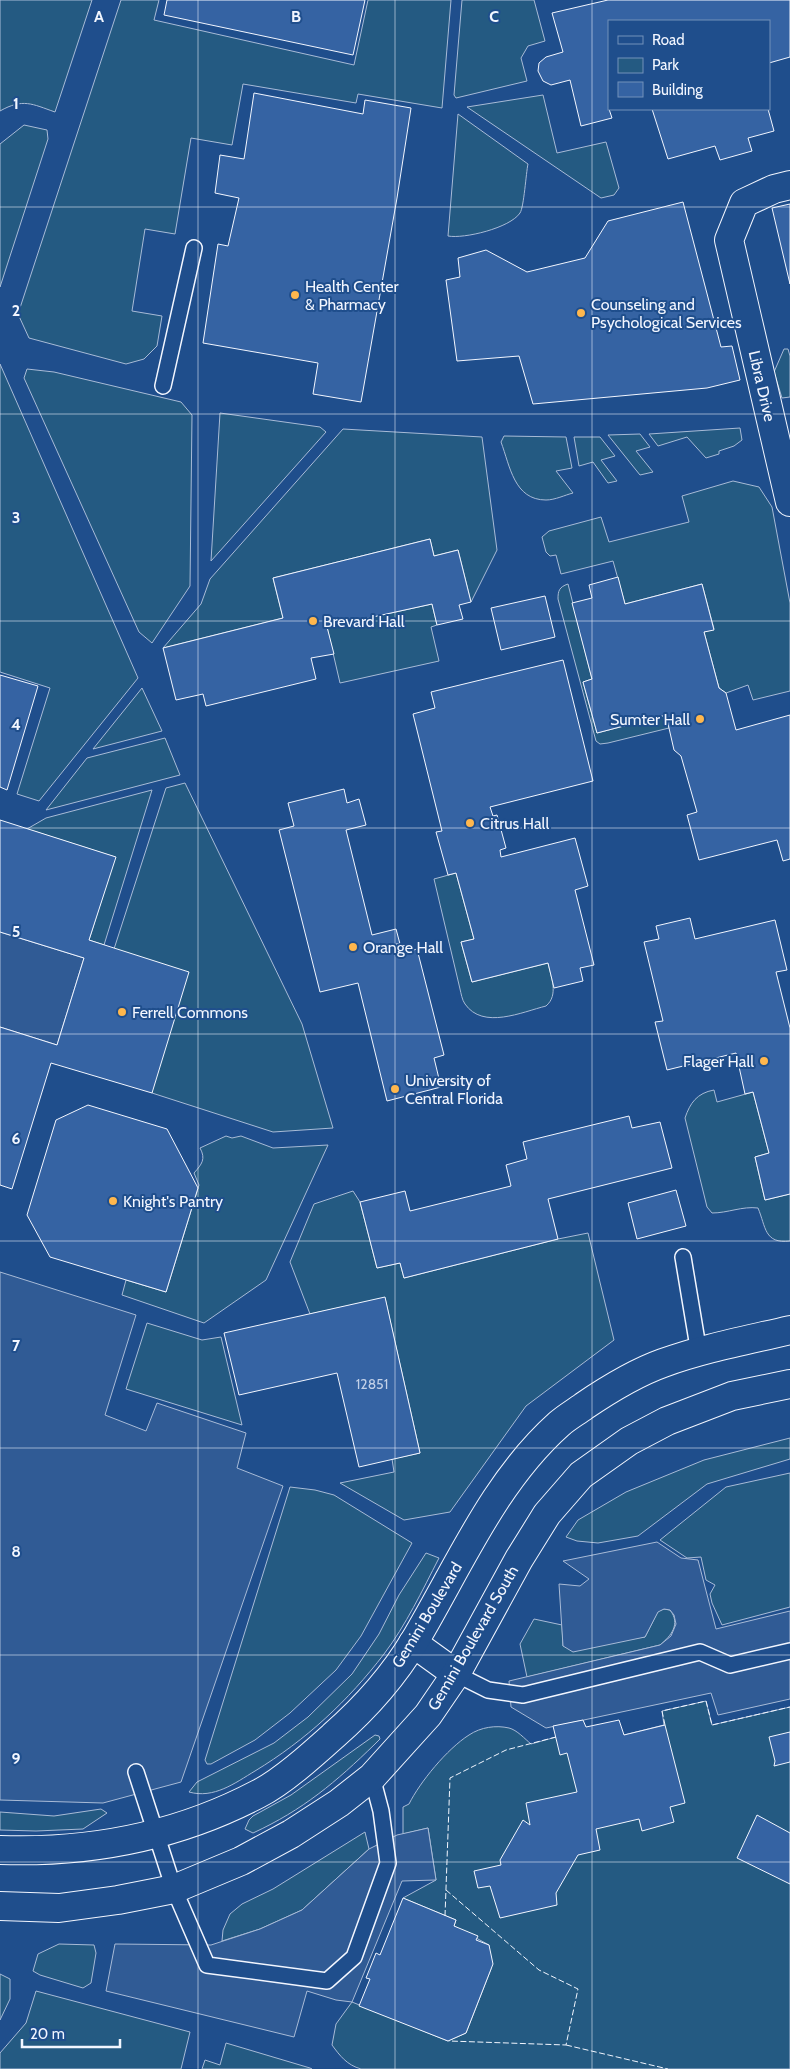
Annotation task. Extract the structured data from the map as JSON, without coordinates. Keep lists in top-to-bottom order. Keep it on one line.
{"streets":{"street":["Libra Drive","Gemini Boulevard","Gemini Boulevard South"]},"places":["Health Center & Pharmacy","Counseling and Psychological Services","Brevard Hall","Sumter Hall","Citrus Hall","Orange Hall","Ferrell Commons","Flager Hall","University of Central Florida","Knight's Pantry"],"house_numbers":["12851"],"legend":["Road","Park","Building"],"scale_bar":"20 m","grid":{"columns":["A","B","C"],"rows":["1","2","3","4","5","6","7","8","9"]}}
